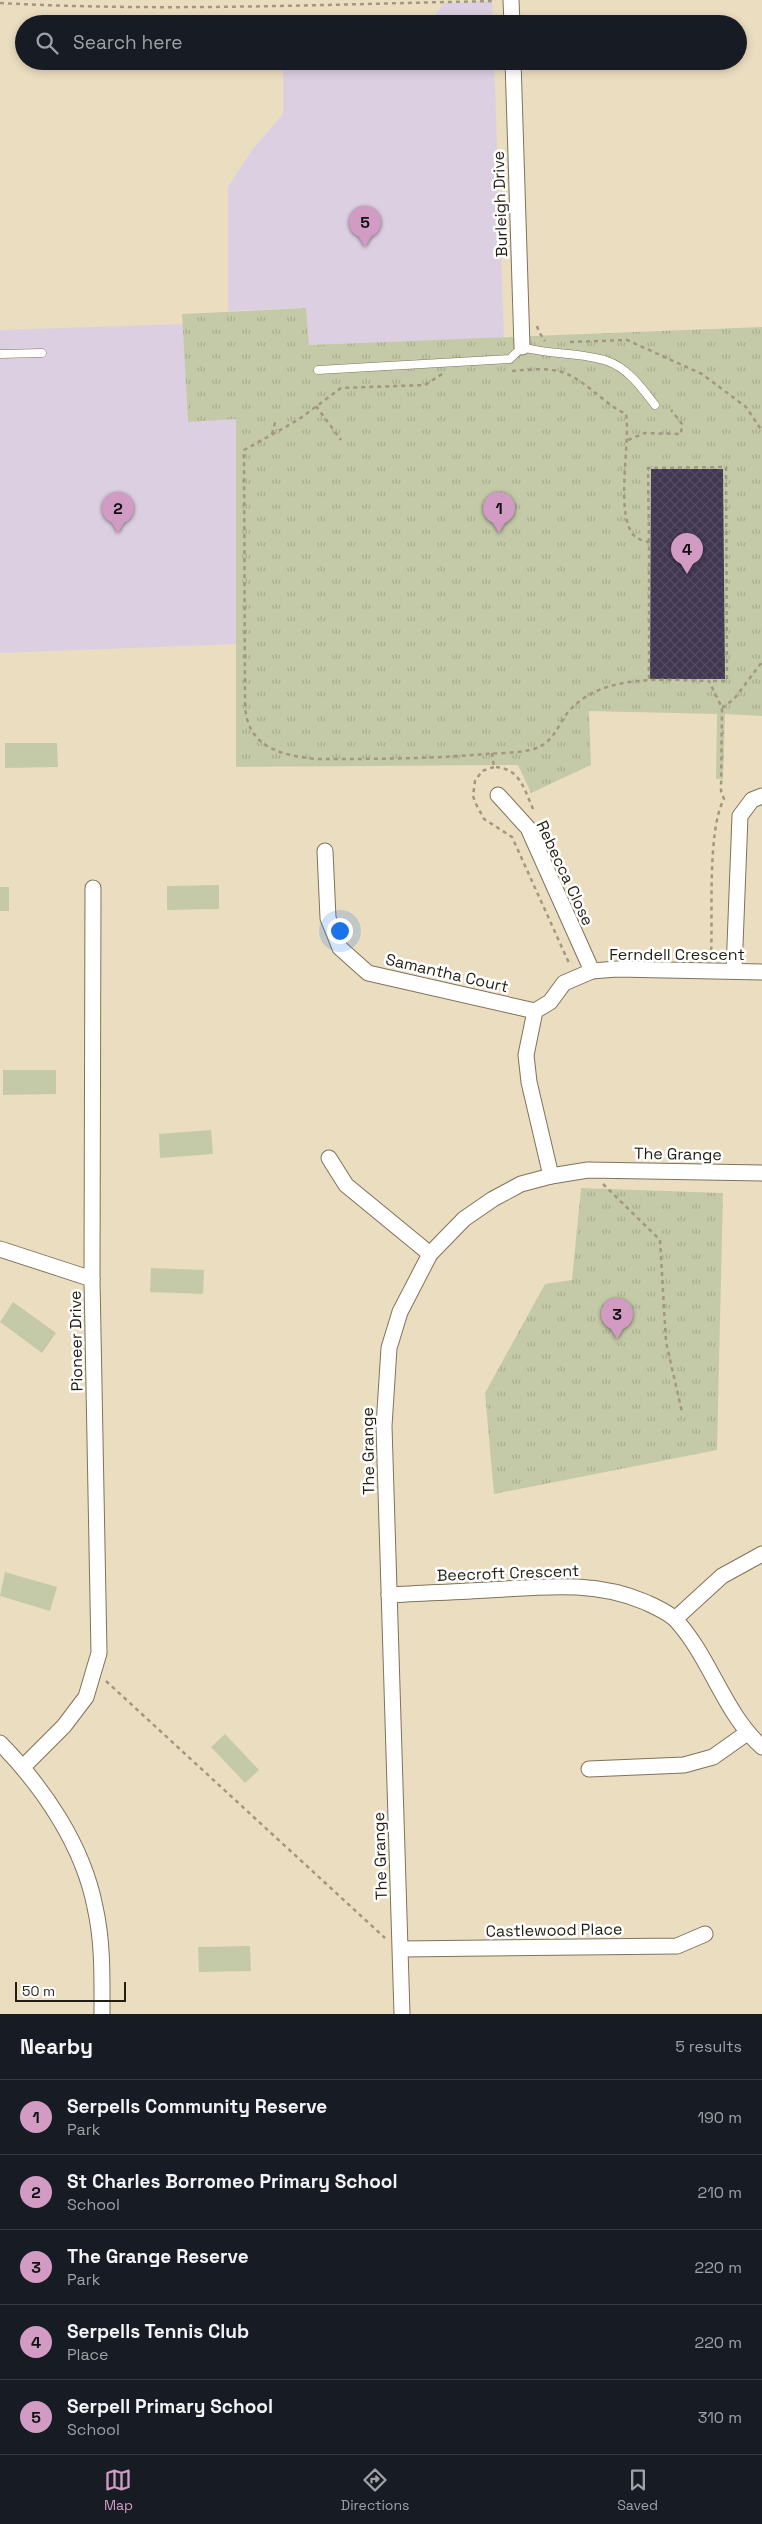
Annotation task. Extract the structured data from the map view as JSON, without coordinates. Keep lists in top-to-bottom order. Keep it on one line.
{"streets":{"street":["Burleigh Drive","Rebecca Close","Ferndell Crescent","Samantha Court","The Grange","Pioneer Drive","Beecroft Crescent","Castlewood Place"]},"crossings":[["Rebecca Close","Ferndell Crescent"],["Ferndell Crescent","Samantha Court"],["The Grange","Beecroft Crescent"],["The Grange","Castlewood Place"]],"scale_bar":"50 m","page":{"search":"Search here","pins":["5","1","2","4","3"],"scale":"50 m","heading":["Nearby","5 results"],"list":[{"mark":"1","name":"Serpells Community Reserve","note":"Park","value":"190 m"},{"mark":"2","name":"St Charles Borromeo Primary School","note":"School","value":"210 m"},{"mark":"3","name":"The Grange Reserve","note":"Park","value":"220 m"},{"mark":"4","name":"Serpells Tennis Club","note":"Place","value":"220 m"},{"mark":"5","name":"Serpell Primary School","note":"School","value":"310 m"}],"nav":["Map","Directions","Saved"]}}
